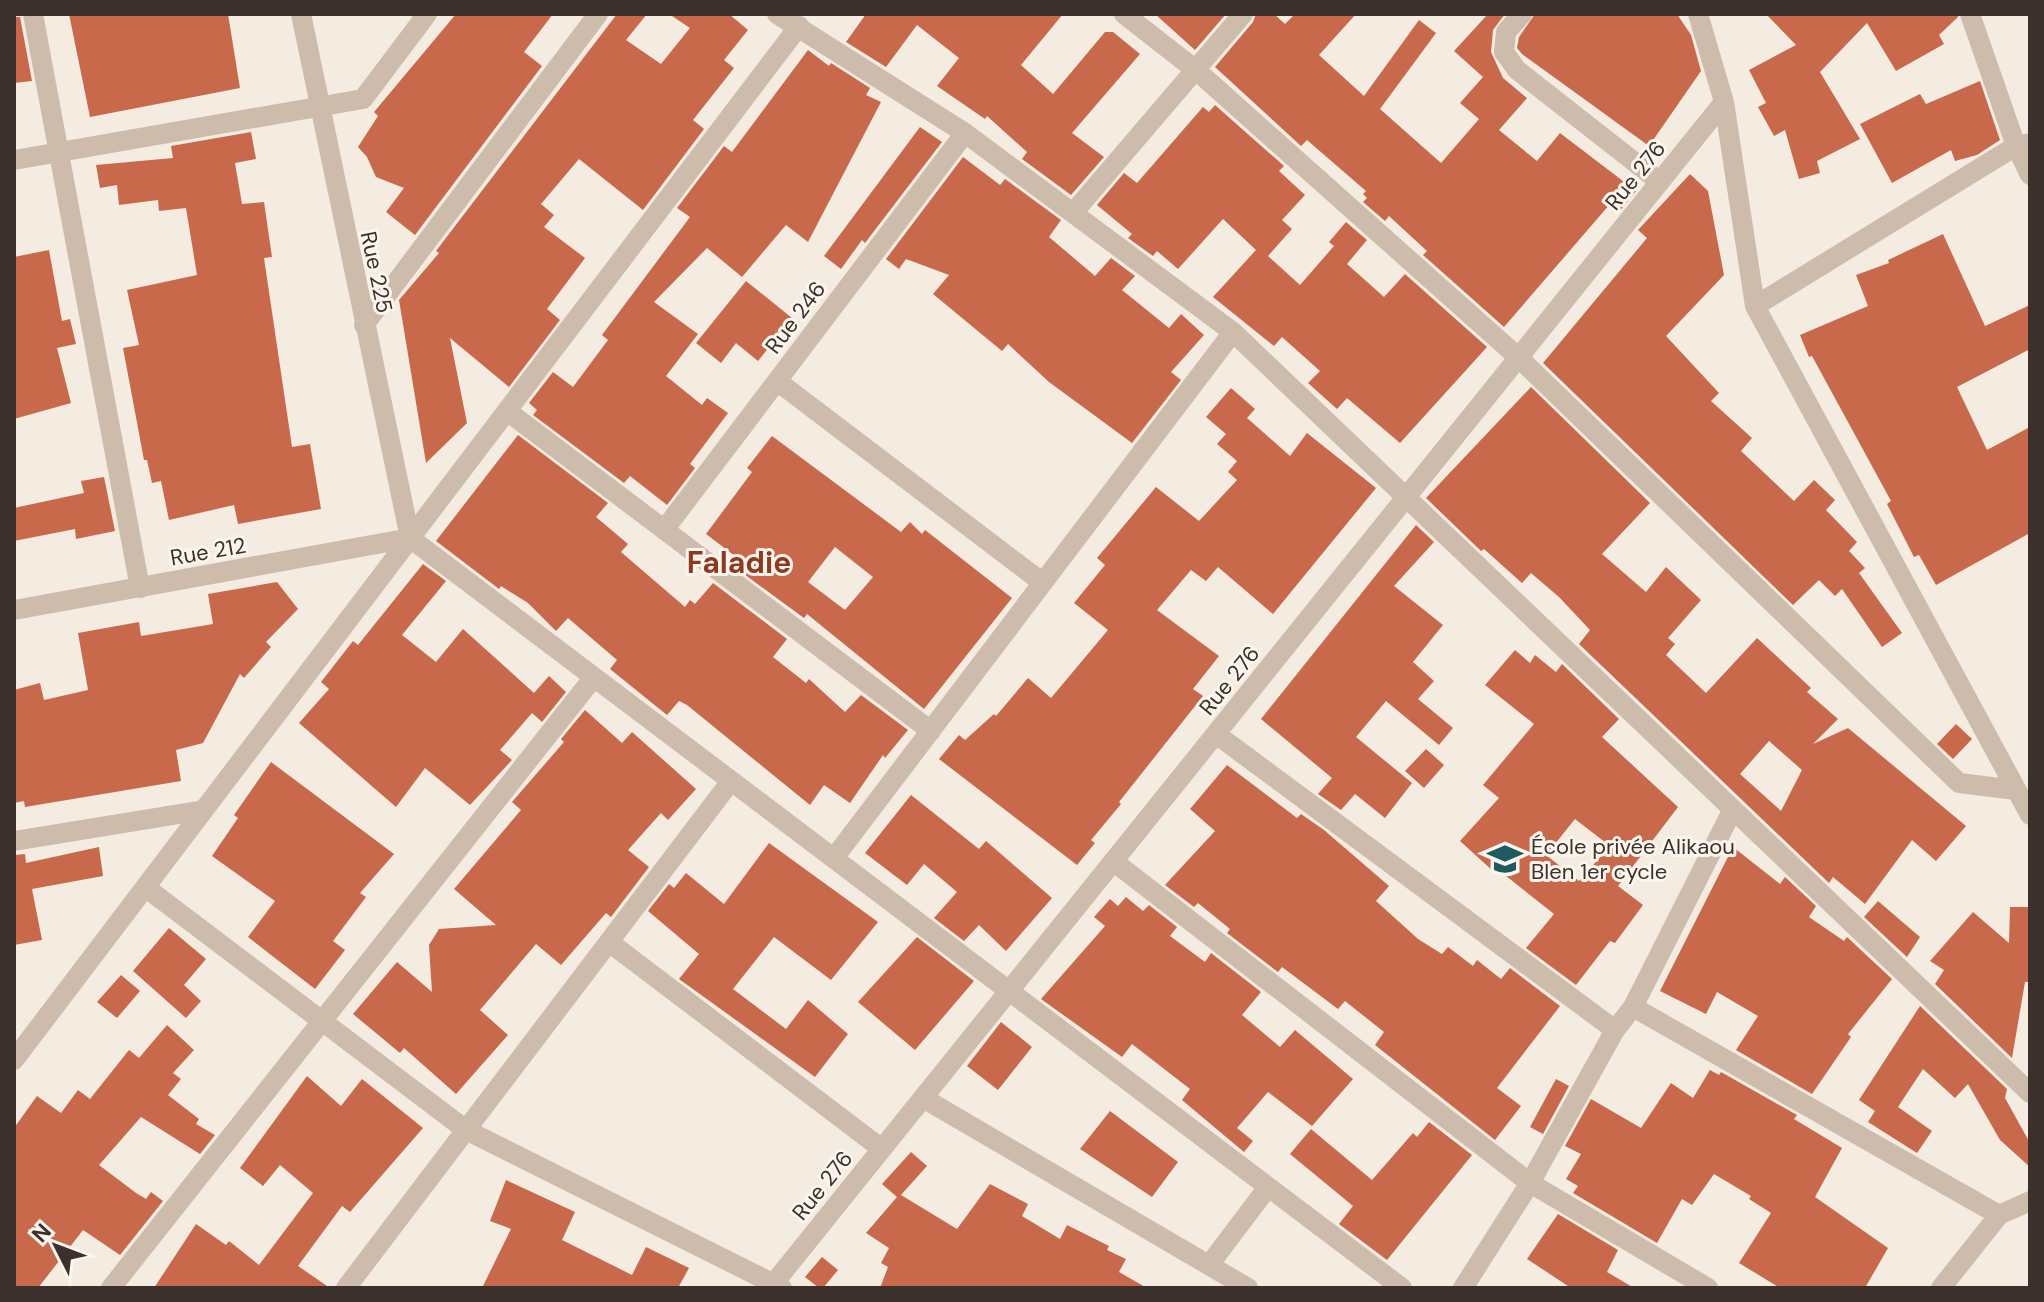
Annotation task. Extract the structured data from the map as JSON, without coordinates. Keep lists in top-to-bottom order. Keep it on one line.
{"streets":{"street":["Rue 276","Rue 225","Rue 246","Rue 212"]},"crossings":[["Rue 225","Rue 212"]],"districts":["Faladie"],"places":{"school or university":["École privée Alikaou Blen 1er cycle"]},"north":"top left"}
